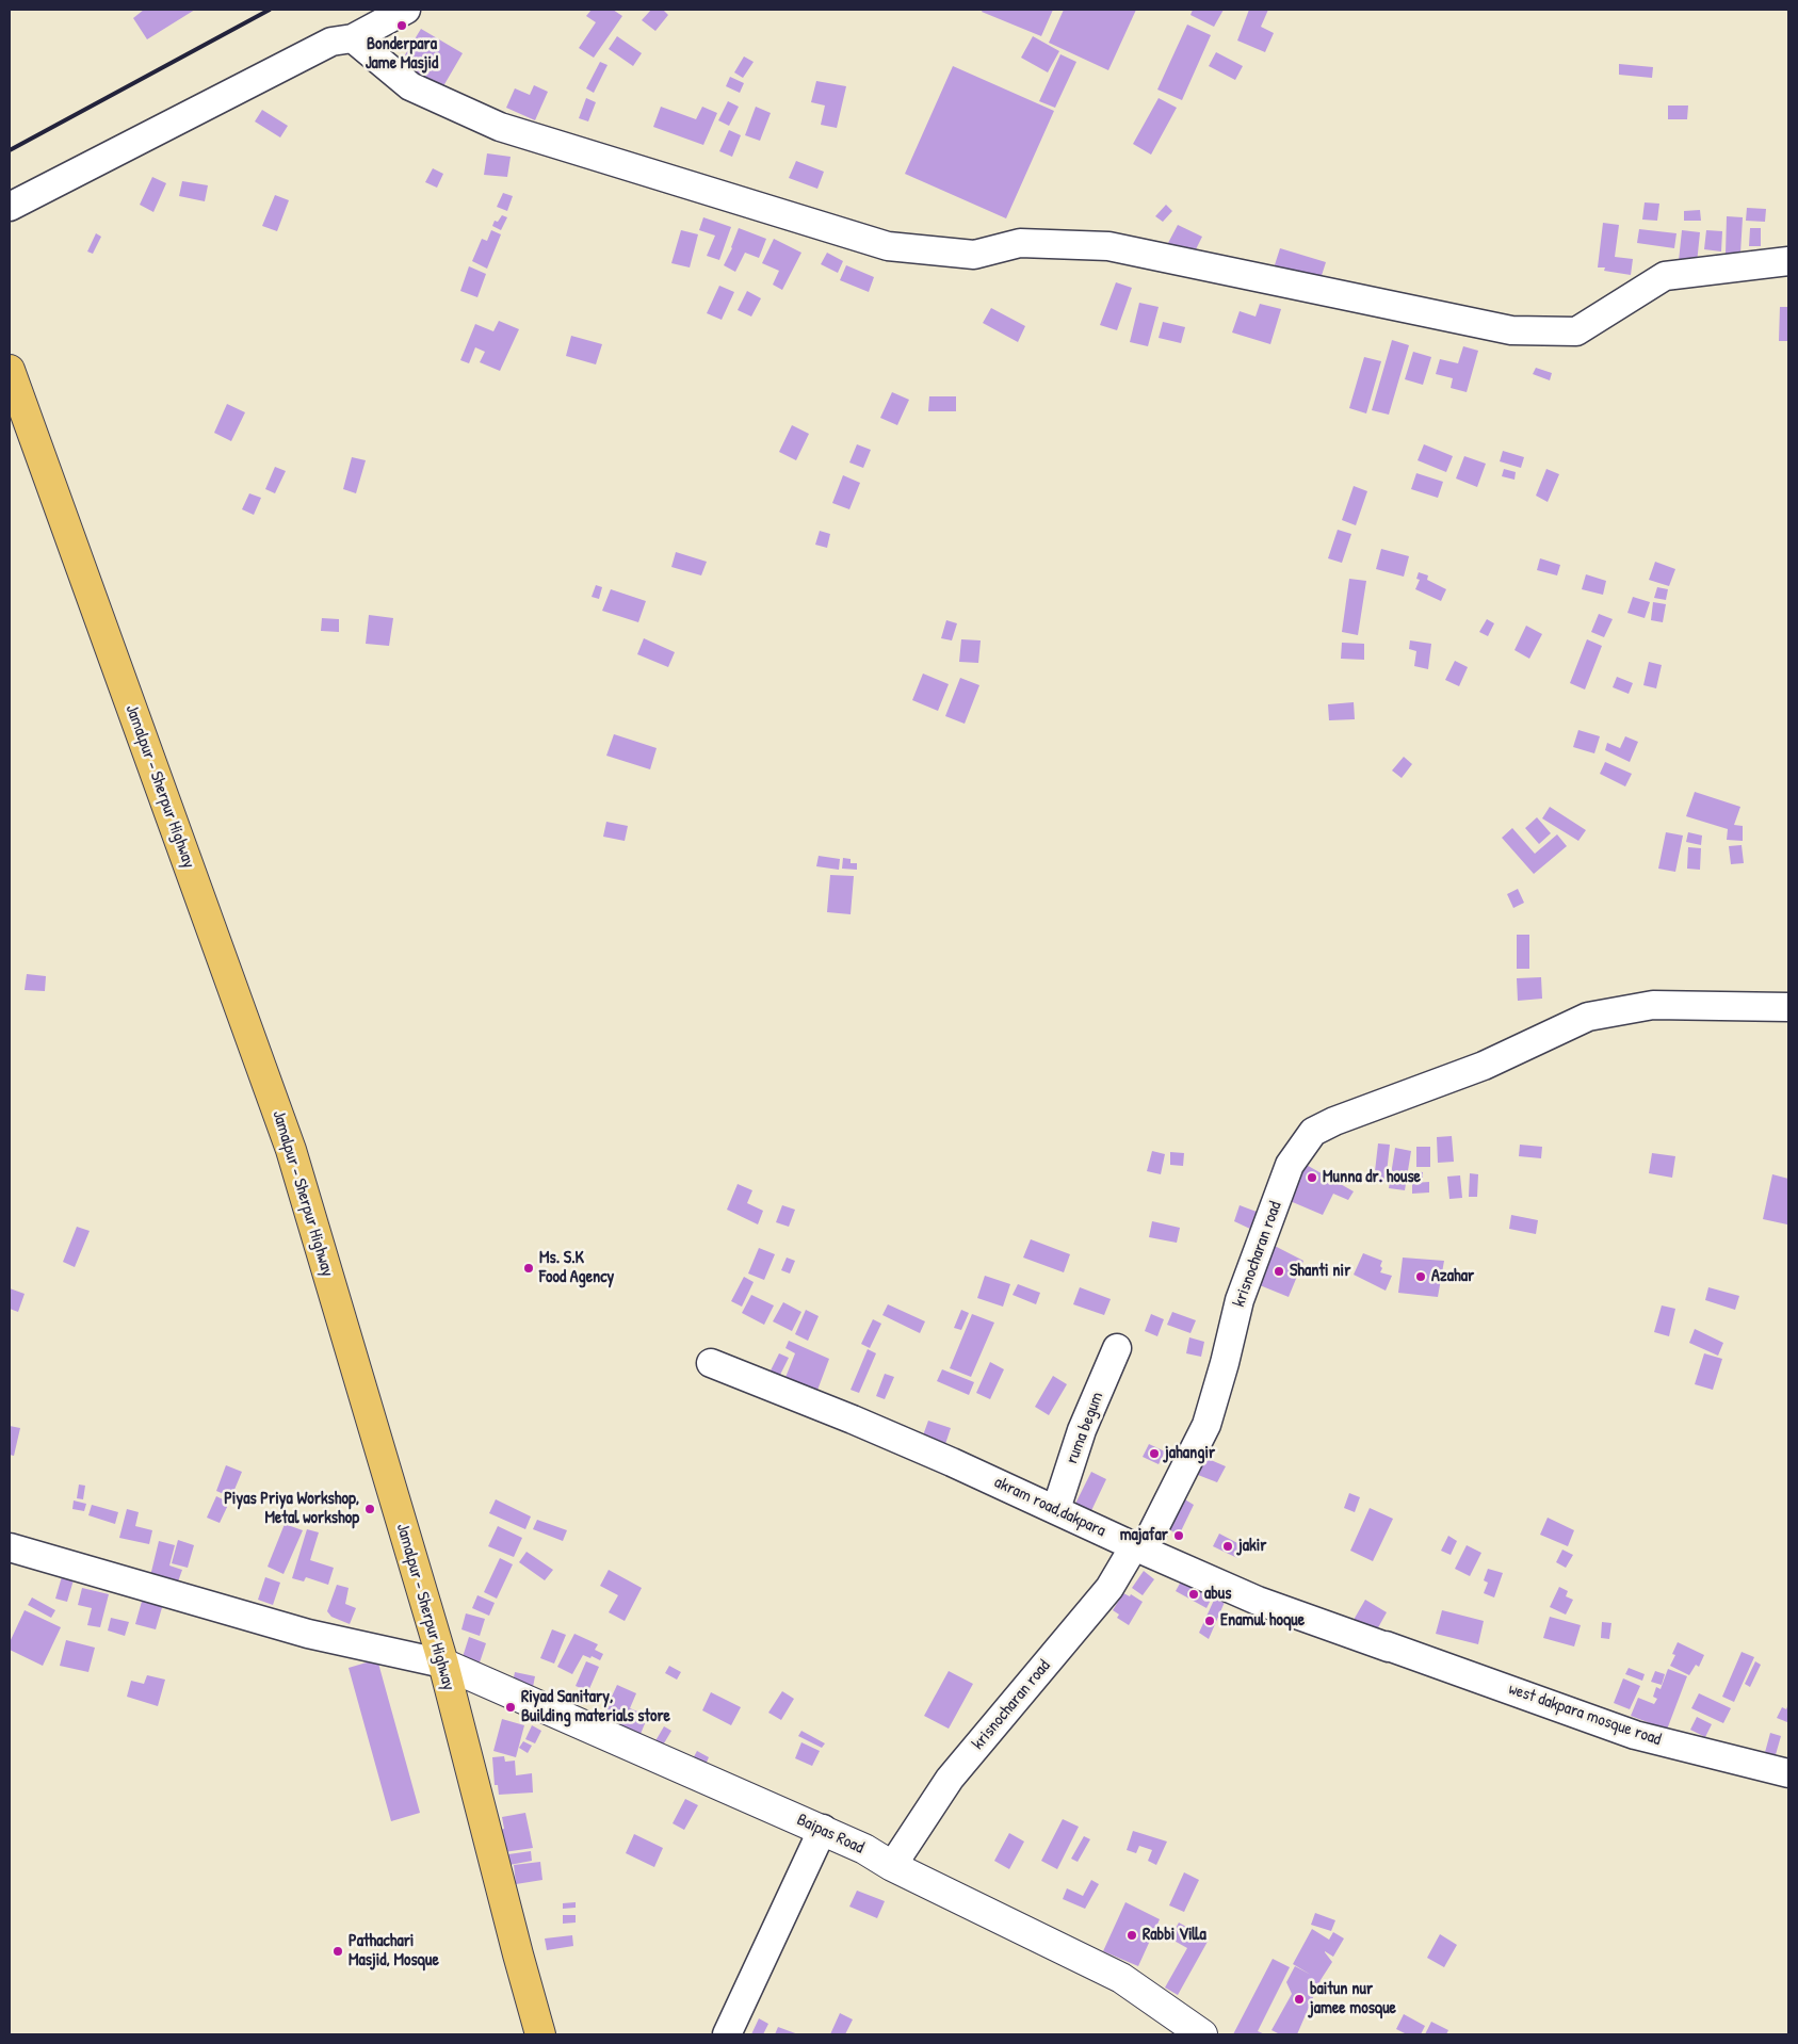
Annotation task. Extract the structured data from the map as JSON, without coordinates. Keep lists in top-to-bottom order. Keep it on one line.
{"streets":{"main road":["Jamalpur - Sherpur Highway"],"street":["krisnocharan road","ruma begum","akram road,dakpara","west dakpara mosque road","Baipas Road"]},"crossings":[["Jamalpur - Sherpur Highway","Baipas Road"],["krisnocharan road","akram road,dakpara"],["krisnocharan road","Baipas Road"],["ruma begum","akram road,dakpara"],["akram road,dakpara","west dakpara mosque road"]],"places":["Bonderpara Jame Masjid","Munna dr. house","Ms. S.K Food Agency","Shanti nir","Azahar","jahangir","Piyas Priya Workshop, Metal workshop","majafar","jakir","abus","Enamul hoque","Riyad Sanitary, Building materials store","Rabbi Villa","Pathachari Masjid, Mosque","baitun nur jamee mosque"]}
